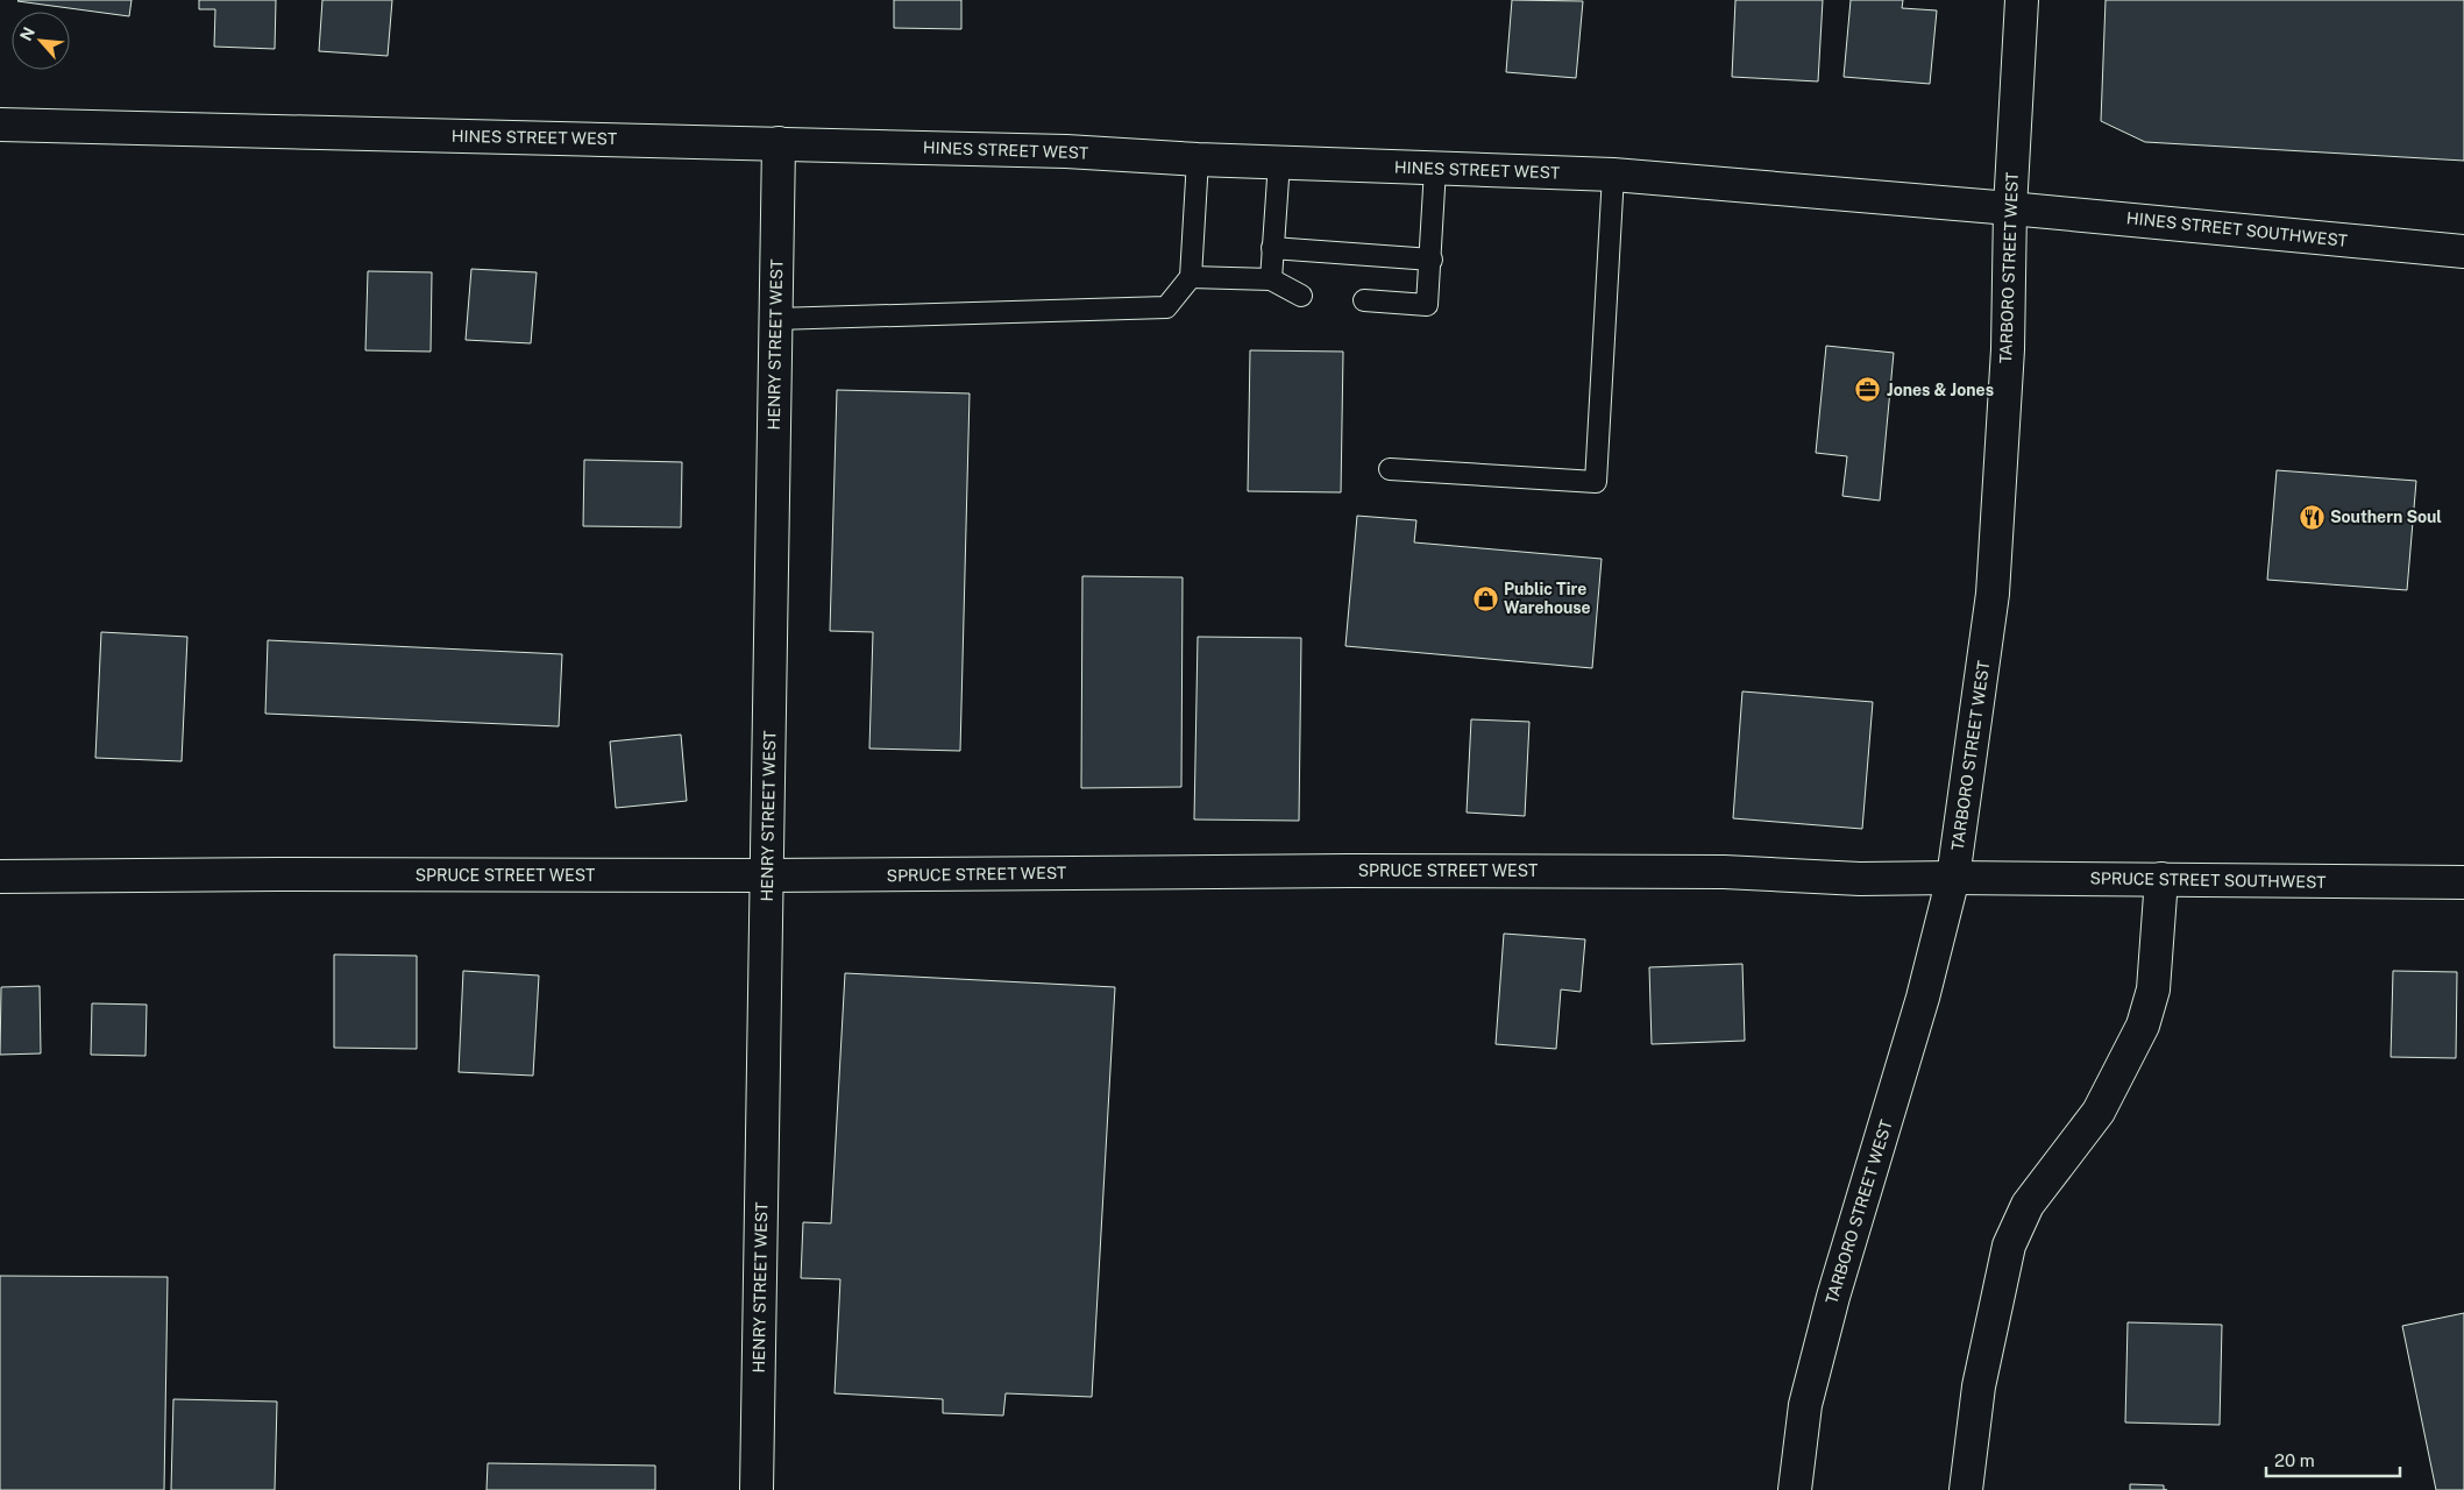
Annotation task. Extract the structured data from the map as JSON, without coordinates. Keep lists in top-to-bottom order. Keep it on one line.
{"streets":{"street":["HINES STREET WEST","HINES STREET SOUTHWEST","TARBORO STREET WEST","HENRY STREET WEST","SPRUCE STREET WEST","SPRUCE STREET SOUTHWEST"]},"crossings":[["HINES STREET WEST","HINES STREET SOUTHWEST"],["HINES STREET WEST","TARBORO STREET WEST"],["HINES STREET WEST","HENRY STREET WEST"],["HINES STREET SOUTHWEST","TARBORO STREET WEST"],["TARBORO STREET WEST","SPRUCE STREET WEST"],["TARBORO STREET WEST","SPRUCE STREET SOUTHWEST"],["HENRY STREET WEST","SPRUCE STREET WEST"],["SPRUCE STREET WEST","SPRUCE STREET SOUTHWEST"]],"places":{"office":["Jones & Jones"],"restaurant":["Southern Soul"],"shop":["Public Tire Warehouse"]},"scale_bar":"20 m","north":"top left"}
